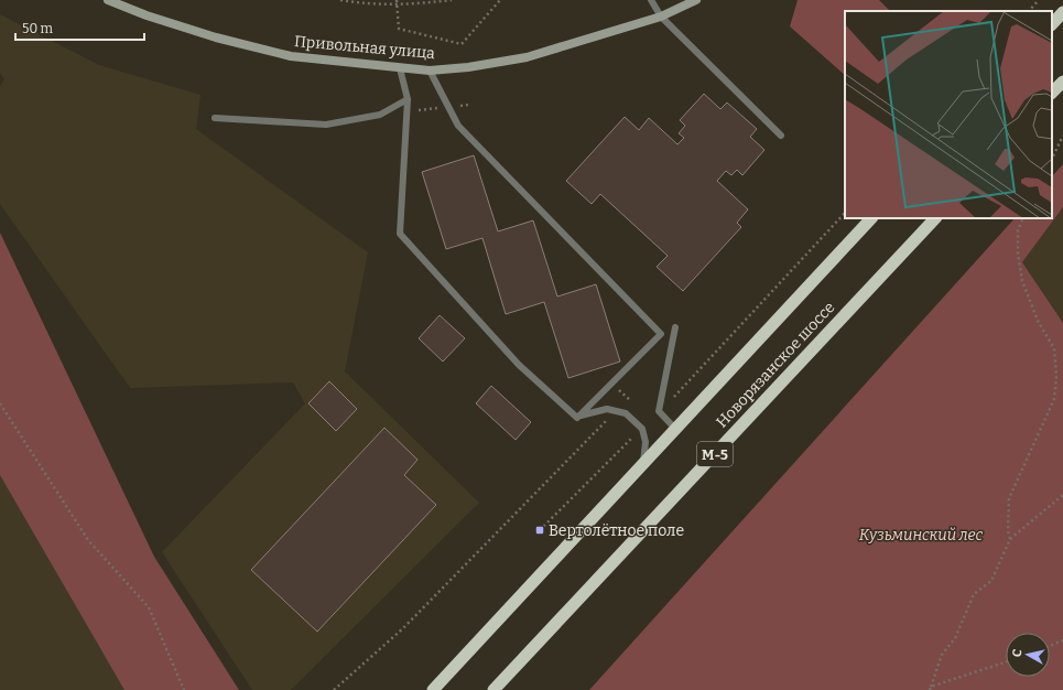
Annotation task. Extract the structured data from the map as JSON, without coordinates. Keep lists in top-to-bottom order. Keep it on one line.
{"streets":{"highway":["Новорязанское шоссе","М-5"],"main road":["Привольная улица"]},"parks":["Кузьминский лес"],"places":{"transit":["Вертолётное поле"]},"scale_bar":"50 m","north":"left"}
